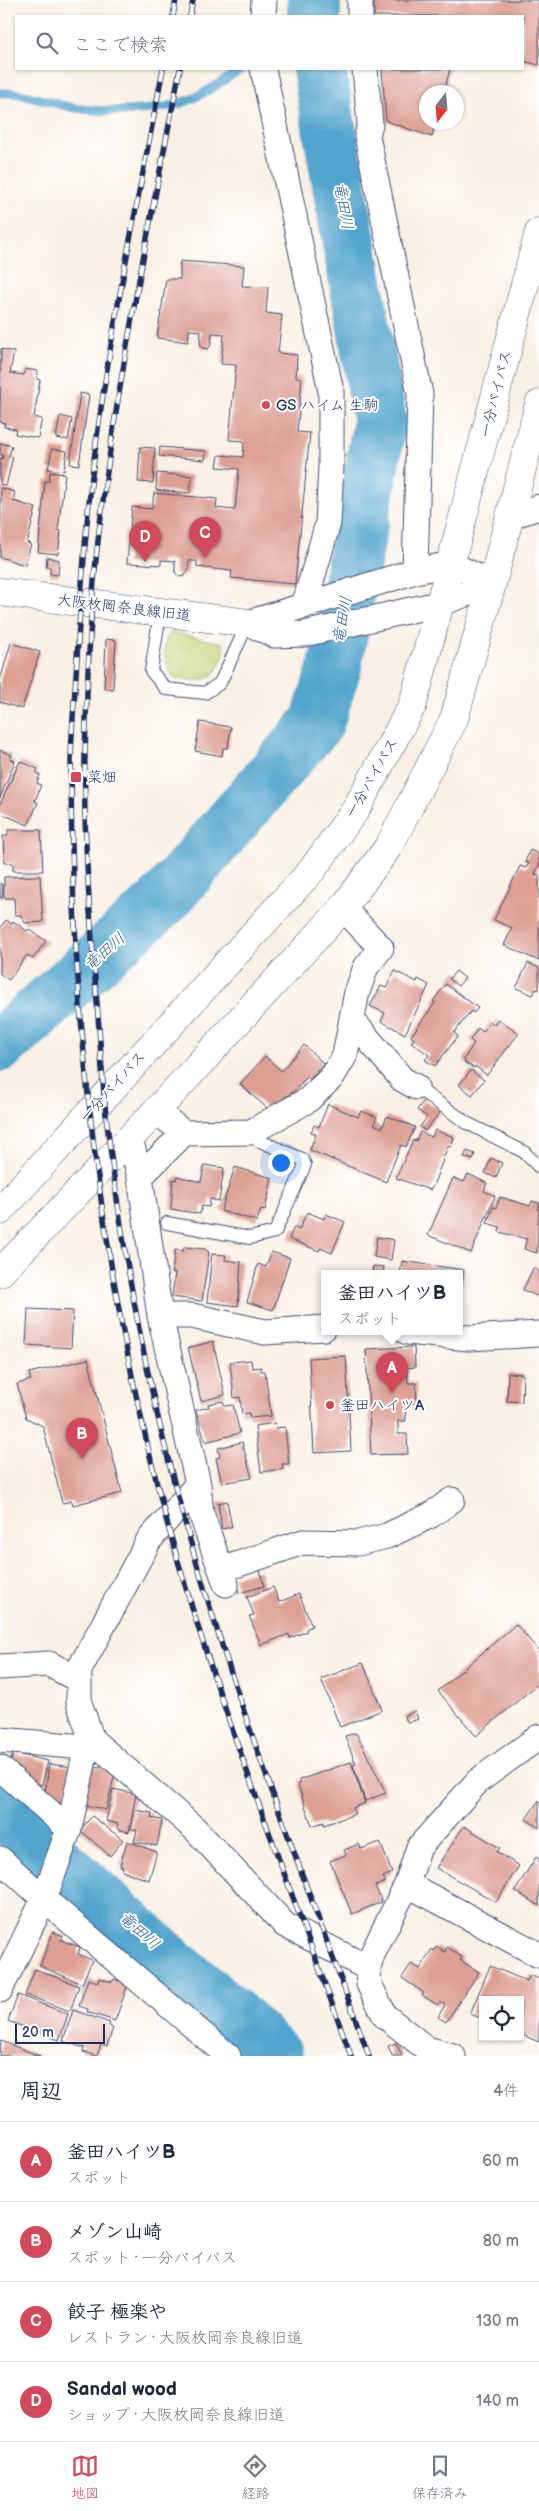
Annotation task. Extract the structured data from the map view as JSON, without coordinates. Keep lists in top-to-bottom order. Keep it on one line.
{"streets":{"main road":["一分バイパス","大阪枚岡奈良線旧道"]},"crossings":[["一分バイパス","大阪枚岡奈良線旧道"]],"water":["竜田川"],"places":{"other":["GS ハイム 生駒","釜田ハイツA"],"transit":["菜畑"]},"scale_bar":"20 m","north":"bottom","page":{"search":"ここで検索","pins":["C","D","A","B"],"popup":["釜田ハイツB","スポット"],"scale":"20 m","heading":["周辺","4件"],"list":[{"mark":"A","name":"釜田ハイツB","note":"スポット","value":"60 m"},{"mark":"B","name":"メゾン山崎","note":"スポット · 一分バイパス","value":"80 m"},{"mark":"C","name":"餃子 極楽や","note":"レストラン · 大阪枚岡奈良線旧道","value":"130 m"},{"mark":"D","name":"Sandal wood","note":"ショップ · 大阪枚岡奈良線旧道","value":"140 m"}],"nav":["地図","経路","保存済み"]}}
